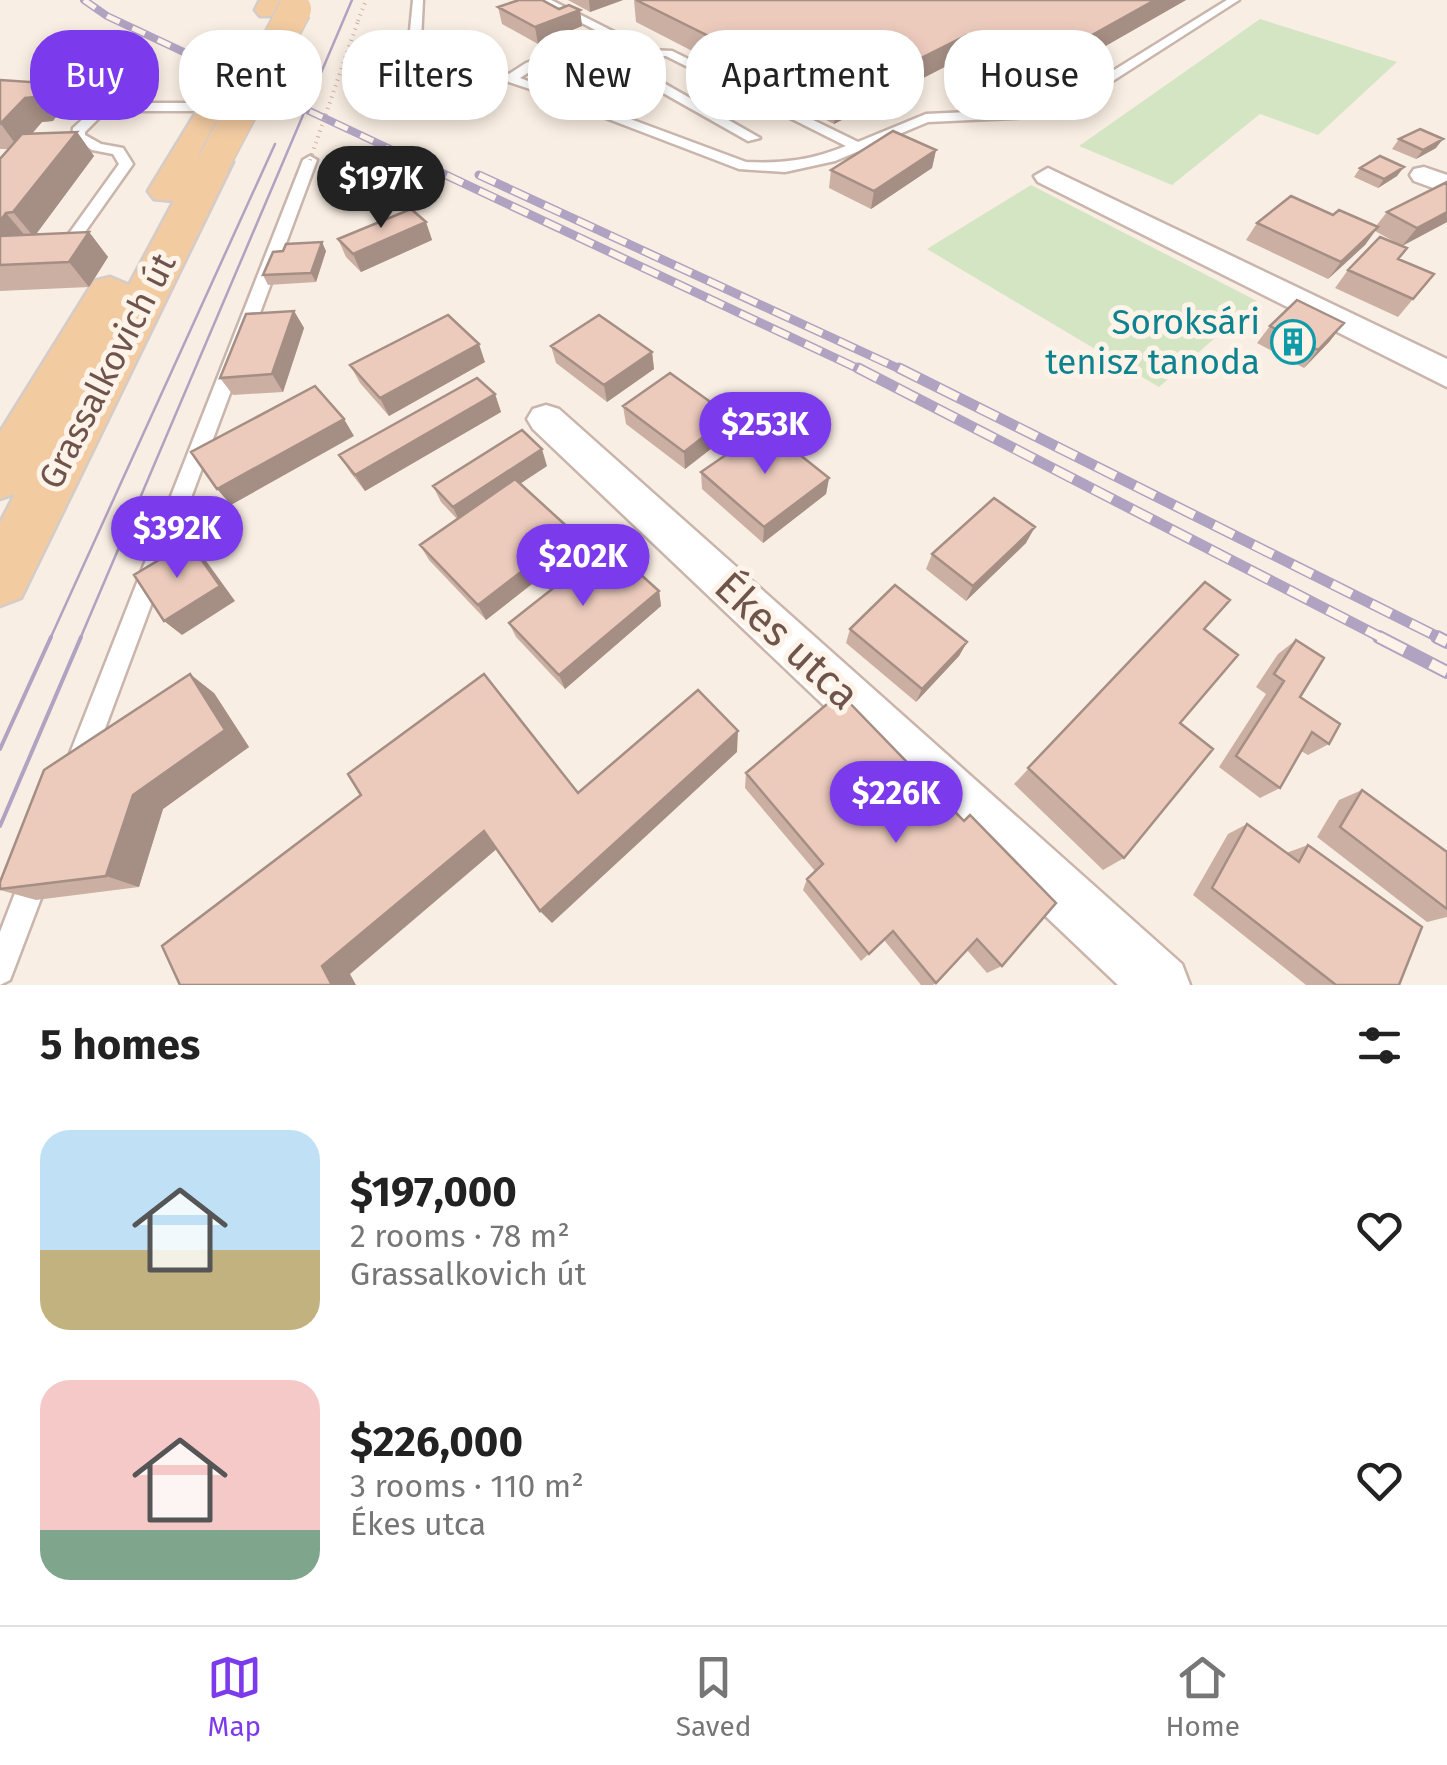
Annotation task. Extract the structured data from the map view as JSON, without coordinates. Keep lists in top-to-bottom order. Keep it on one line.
{"streets":{"main road":["Grassalkovich út"],"street":["Ékes utca"]},"places":{"building":["Soroksári tenisz tanoda"]},"page":{"chip":["Buy","Rent","Filters","New","Apartment","House"],"price":["$197K","$253K","$392K","$202K","$226K"],"heading":"5 homes","list":[{"name":"$197,000","note":"2 rooms · 78 m² · Grassalkovich út"},{"name":"$226,000","note":"3 rooms · 110 m² · Ékes utca"}],"tabs":["Map","Saved","Home"]}}
